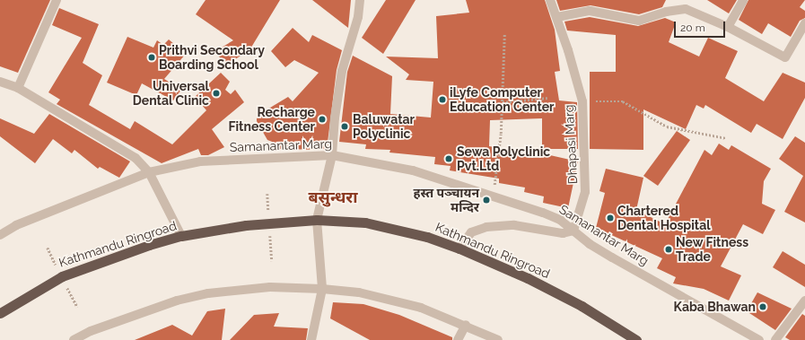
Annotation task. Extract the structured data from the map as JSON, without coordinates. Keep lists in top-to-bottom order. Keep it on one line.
{"streets":{"highway":["Kathmandu Ringroad"],"street":["Dhapasi Marg","Samanantar Marg"]},"crossings":[["Dhapasi Marg","Samanantar Marg"]],"districts":["बसुन्धरा"],"places":["Prithvi Secondary Boarding School","Universal Dental Clinic","iLyfe Computer Education Center","Recharge Fitness Center","Baluwatar Polyclinic","Sewa Polyclinic Pvt.Ltd","हस्त पञ्चायन मन्दिर","Chartered Dental Hospital","New Fitness Trade","Kaba Bhawan"],"scale_bar":"20 m"}
